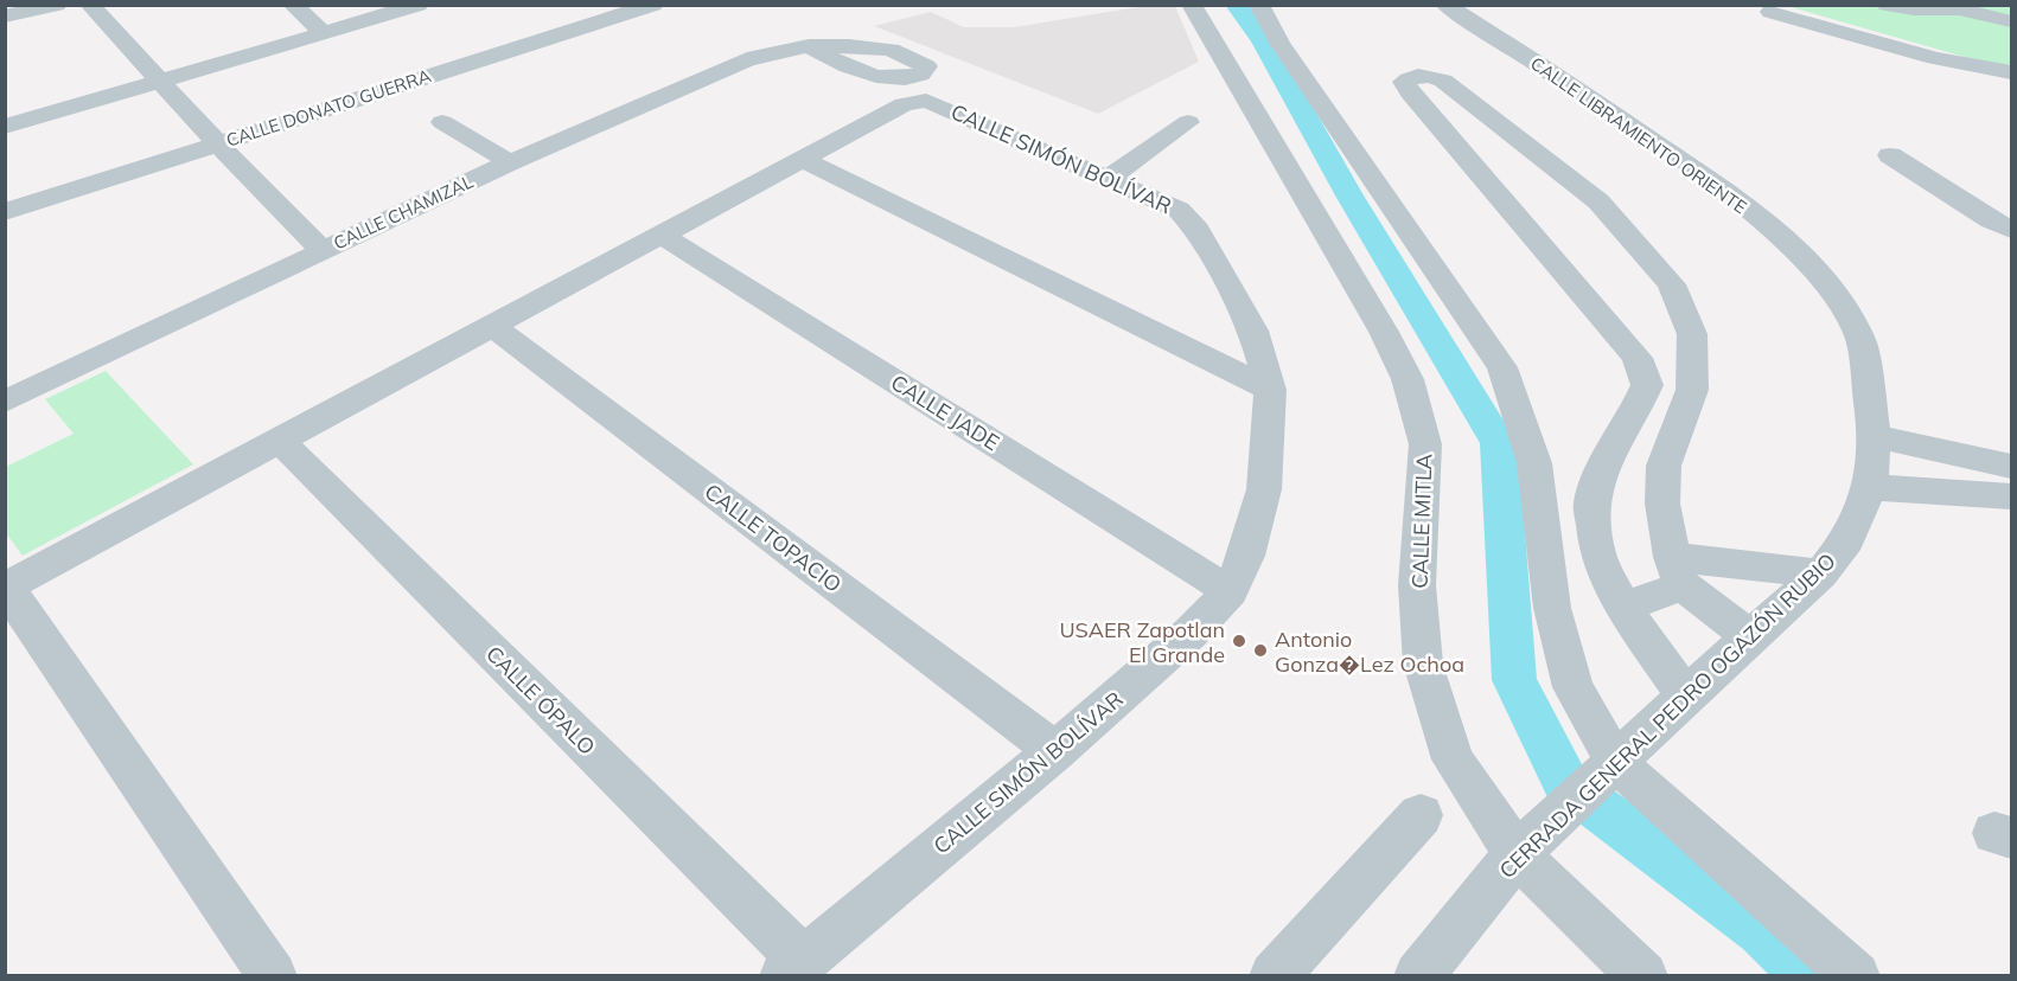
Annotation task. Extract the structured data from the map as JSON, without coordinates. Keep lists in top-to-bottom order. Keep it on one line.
{"streets":{"street":["CALLE DONATO GUERRA","CALLE LIBRAMIENTO ORIENTE","CALLE SIMÓN BOLÍVAR","CALLE CHAMIZAL","CALLE JADE","CALLE MITLA","CALLE TOPACIO","CALLE ÓPALO","CERRADA GENERAL PEDRO OGAZÓN RUBIO"]},"crossings":[["CALLE LIBRAMIENTO ORIENTE","CERRADA GENERAL PEDRO OGAZÓN RUBIO"],["CALLE SIMÓN BOLÍVAR","CALLE JADE"],["CALLE SIMÓN BOLÍVAR","CALLE TOPACIO"],["CALLE SIMÓN BOLÍVAR","CALLE ÓPALO"],["CALLE MITLA","CERRADA GENERAL PEDRO OGAZÓN RUBIO"]],"places":["USAER Zapotlan El Grande","Antonio Gonza�Lez Ochoa"]}
